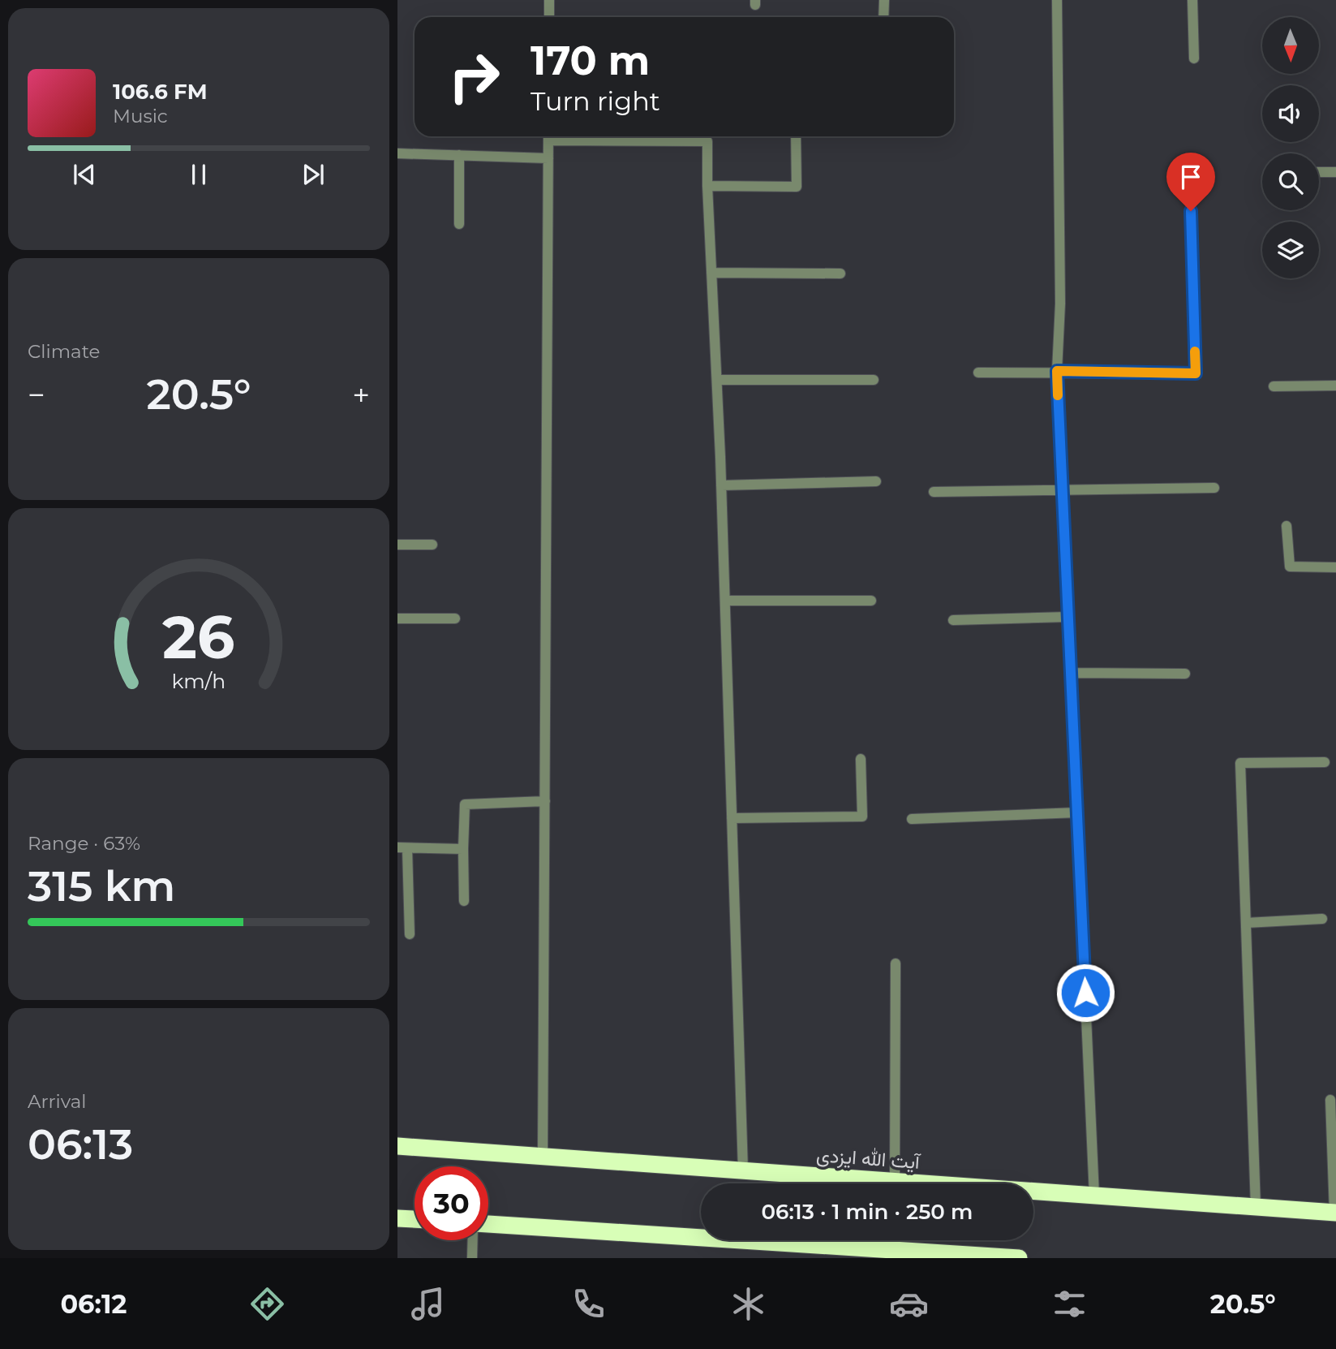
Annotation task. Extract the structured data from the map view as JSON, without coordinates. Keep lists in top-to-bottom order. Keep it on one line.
{"streets":{"highway":["آیت الله ایزدی"]},"north":"bottom","page":{"turn":["170 m","Turn right"],"song":["106.6 FM","Music"],"tile":["Climate",["Range · 63%","315 km"],["Arrival","06:13"]],"heat":["−","20.5°","+"],"limit":"30","trip":"06:13 · 1 min · 250 m","tabs":["06:12","20.5°"],"gauge":["26","km/h"]}}
